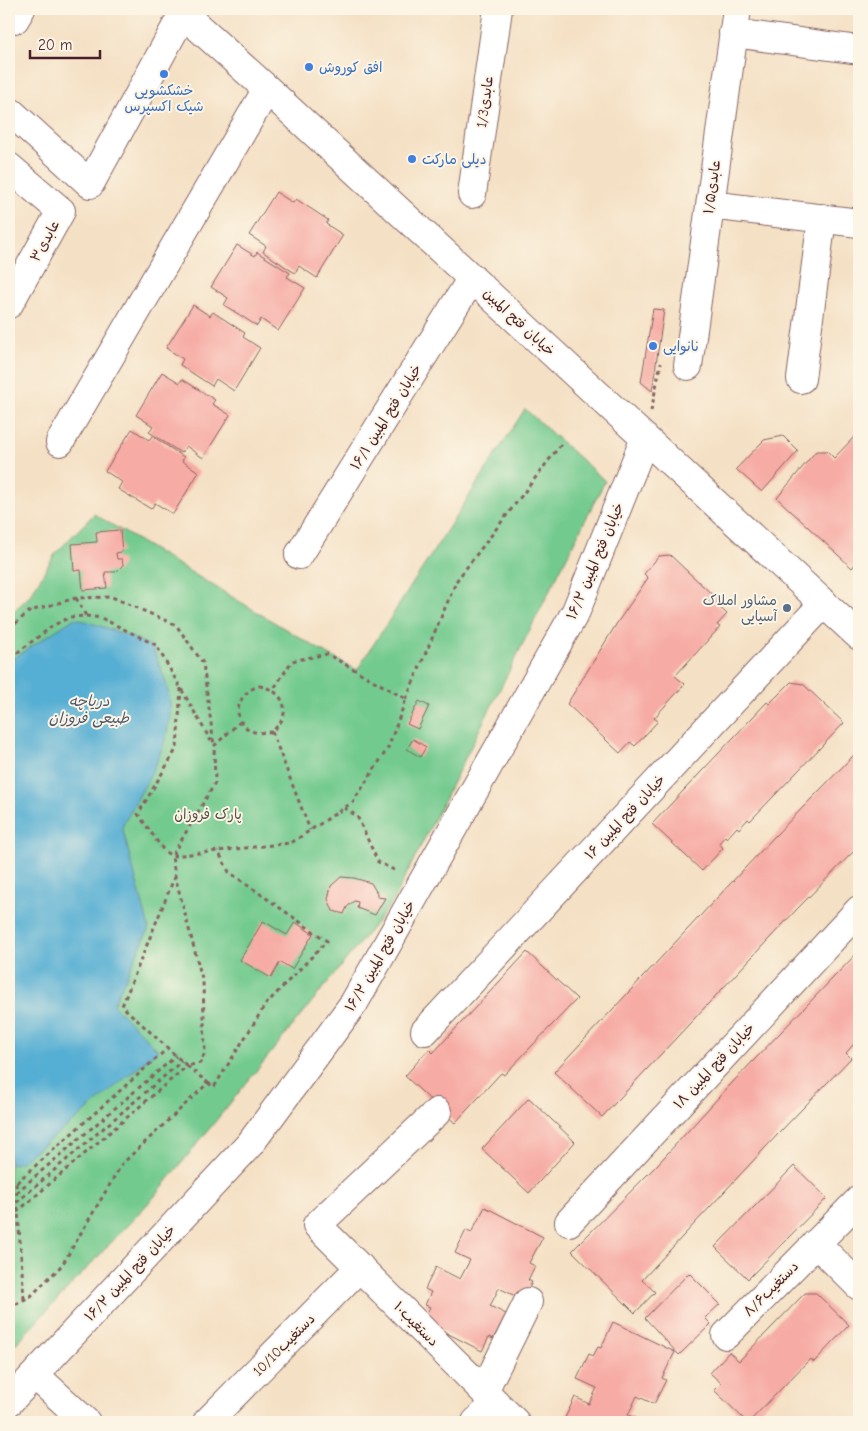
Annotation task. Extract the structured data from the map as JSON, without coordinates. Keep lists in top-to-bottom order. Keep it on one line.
{"streets":{"street":["عابدی1/3","عابدی۱/۵","عابدی۳","خیابان فتح المبین","خیابان فتح المبین ۱۶/۱","خیابان فتح المبین ۱۶/۲","خیابان فتح المبین ۱۶","خیابان فتح المبین ۱۸","دستغیب۸/۶","دستغیب۱۰","10/10دستغیب"]},"crossings":[["خیابان فتح المبین","خیابان فتح المبین ۱۶/۱"],["خیابان فتح المبین","خیابان فتح المبین ۱۶/۲"],["خیابان فتح المبین","خیابان فتح المبین ۱۶"],["دستغیب۱۰","10/10دستغیب"]],"water":["دریاچه طبیعی فروزان"],"parks":["پارک فروزان"],"places":["افق کوروش","خشکشویی شیک اکسپرس","دیلی مارکت","نانوایی","مشاور املاک آسیایی"],"scale_bar":"20 m"}
